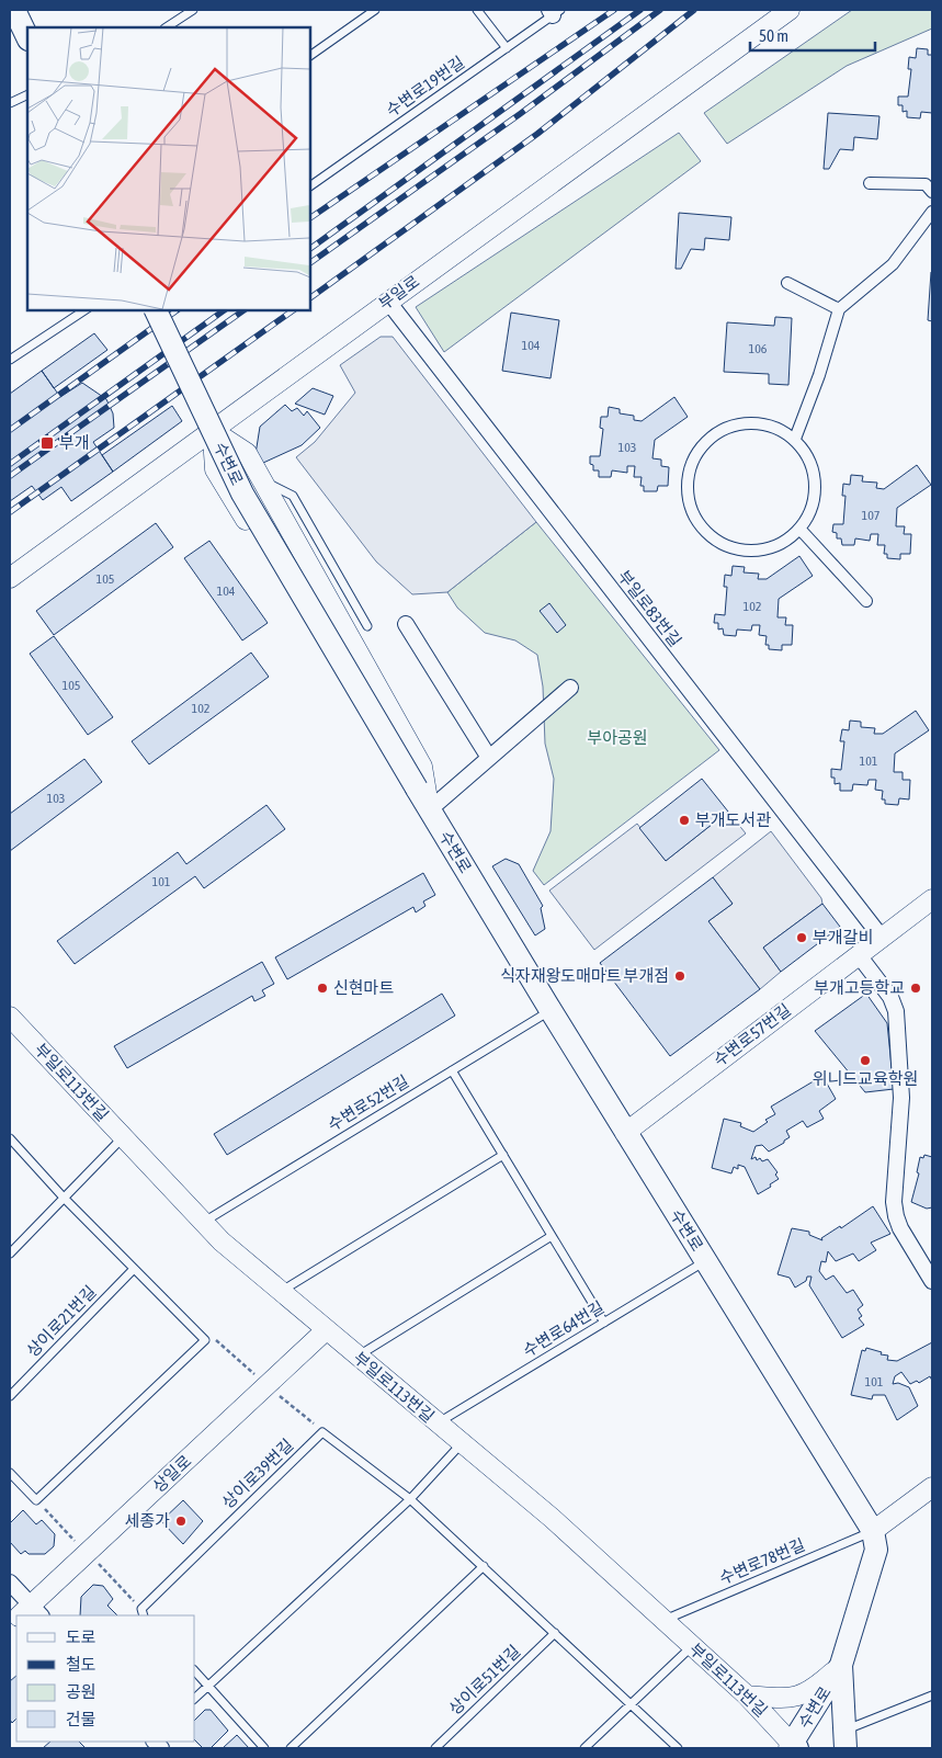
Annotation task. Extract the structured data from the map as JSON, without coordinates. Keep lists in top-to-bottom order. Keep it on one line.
{"streets":{"main road":["수변로"],"street":["부일로","부일로83번길","수변로57번길","부일로113번길","상일로"],"lane":["수변로19번길","수변로52번길","상이로21번길","수변로64번길","상이로39번길","수변로78번길","상이로51번길"]},"crossings":[["부일로","수변로"],["부일로","부일로83번길"],["수변로","수변로57번길"],["수변로","부일로113번길"],["수변로","수변로52번길"],["수변로","수변로64번길"],["수변로","수변로78번길"],["부일로83번길","수변로57번길"],["부일로113번길","수변로52번길"],["부일로113번길","수변로64번길"],["부일로113번길","상일로"],["부일로113번길","수변로78번길"],["상이로39번길","상이로51번길"]],"parks":["부아공원"],"places":{"transit":["부개"],"other":["부개도서관","부개갈비","식자재왕도매마트 부개점","신현마트","부개고등학교","위니드교육학원","세종가"]},"house_numbers":["104","106","103","107","105","104","102","105","102","101","103","101","101"],"legend":["도로","철도","공원","건물"],"scale_bar":"50 m"}
